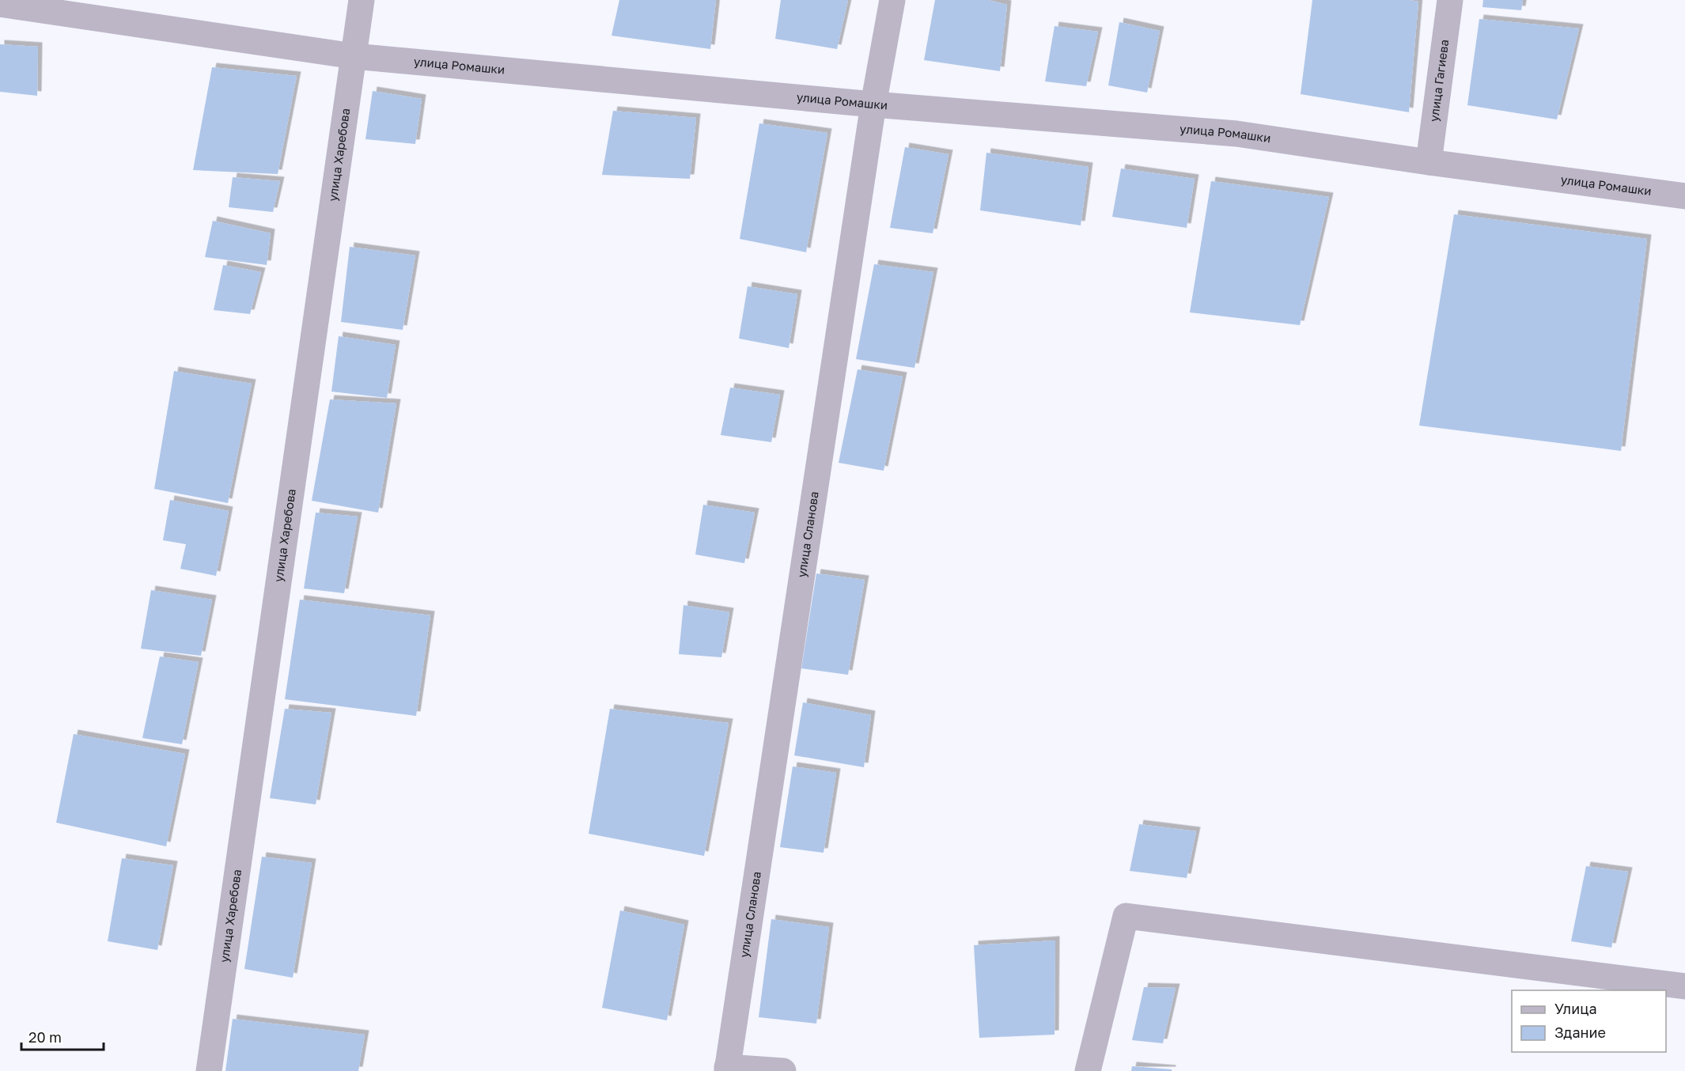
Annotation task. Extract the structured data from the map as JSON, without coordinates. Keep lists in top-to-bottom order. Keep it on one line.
{"streets":{"street":["улица Ромашки","улица Гагиева","улица Харебова","улица Сланова"]},"crossings":[["улица Ромашки","улица Гагиева"],["улица Ромашки","улица Харебова"],["улица Ромашки","улица Сланова"]],"legend":["Улица","Здание"],"scale_bar":"20 m"}
